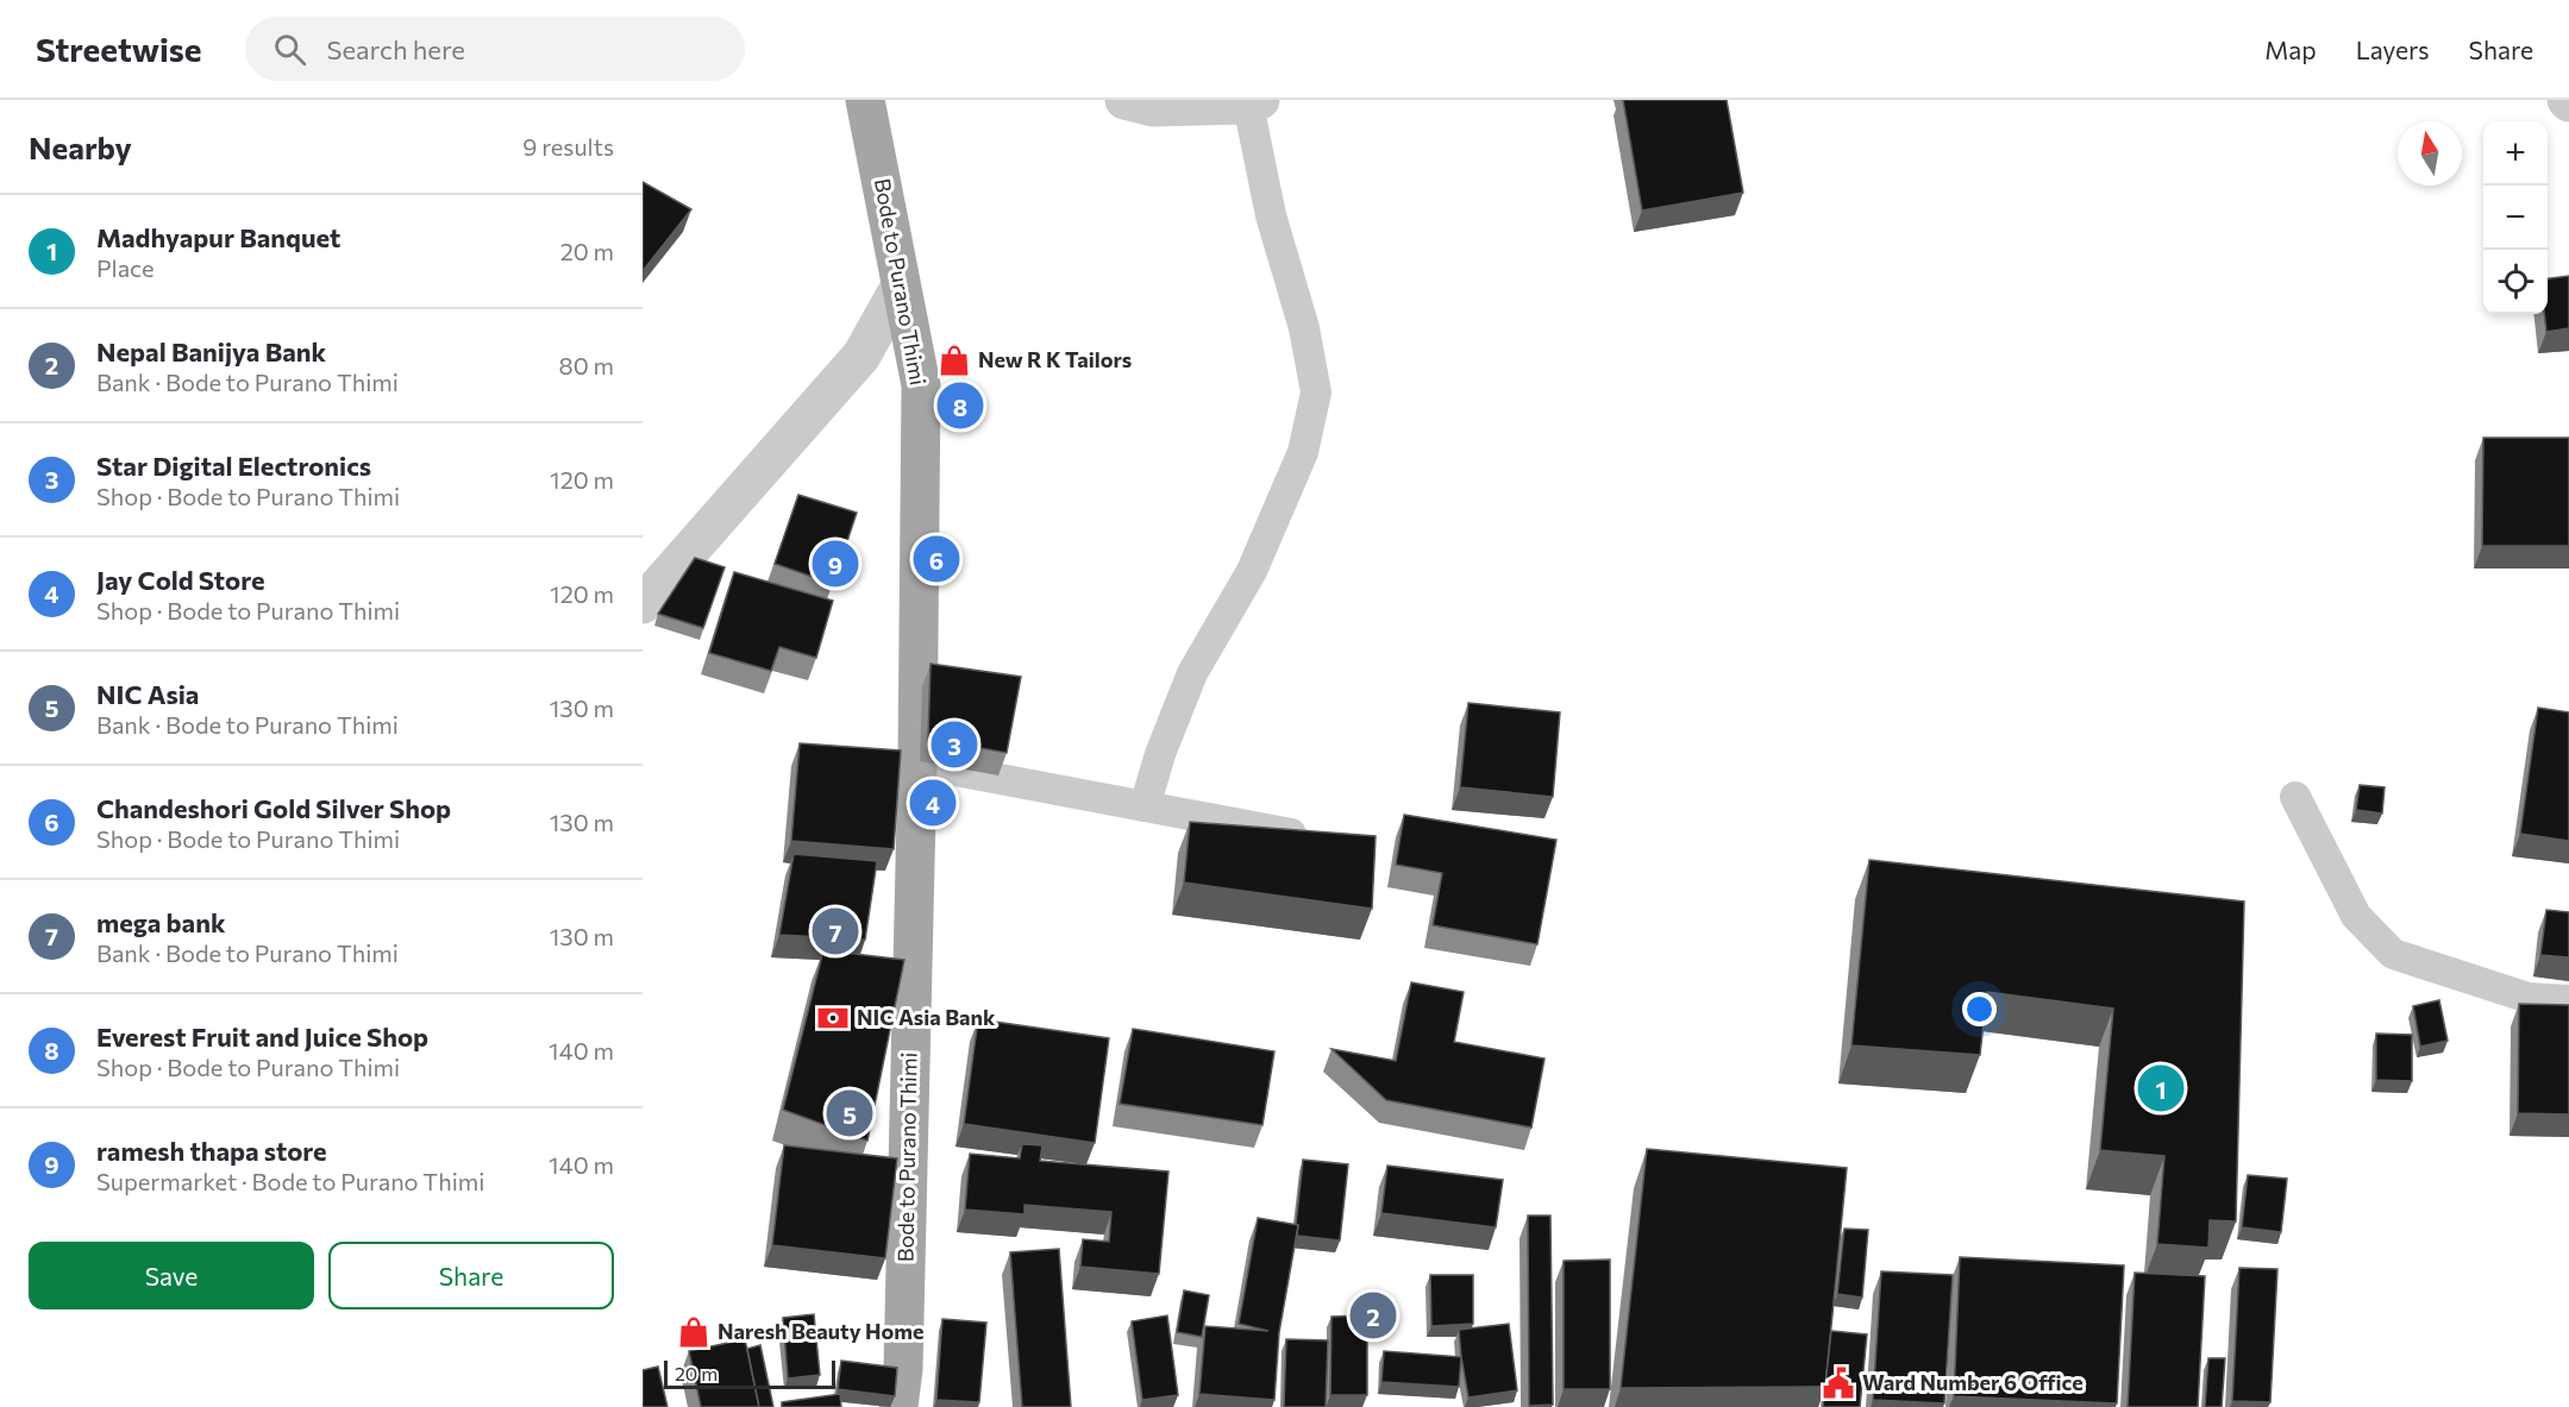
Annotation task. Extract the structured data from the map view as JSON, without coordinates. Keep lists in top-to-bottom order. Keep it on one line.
{"streets":{"main road":["Bode to Purano Thimi"]},"places":{"shop":["New R K Tailors","Naresh Beauty Home"],"bank":["NIC Asia Bank"],"public building":["Ward Number 6 Office"]},"scale_bar":"20 m","north":"top","page":{"header":"Streetwise","search":"Search here","nav":["Map","Layers","Share"],"heading":["Nearby","9 results"],"map_buttons":["+","−"],"list":[{"mark":"1","name":"Madhyapur Banquet","note":"Place","value":"20 m"},{"mark":"2","name":"Nepal Banijya Bank","note":"Bank · Bode to Purano Thimi","value":"80 m"},{"mark":"3","name":"Star Digital Electronics","note":"Shop · Bode to Purano Thimi","value":"120 m"},{"mark":"4","name":"Jay Cold Store","note":"Shop · Bode to Purano Thimi","value":"120 m"},{"mark":"5","name":"NIC Asia","note":"Bank · Bode to Purano Thimi","value":"130 m"},{"mark":"6","name":"Chandeshori Gold Silver Shop","note":"Shop · Bode to Purano Thimi","value":"130 m"},{"mark":"7","name":"mega bank","note":"Bank · Bode to Purano Thimi","value":"130 m"},{"mark":"8","name":"Everest Fruit and Juice Shop","note":"Shop · Bode to Purano Thimi","value":"140 m"},{"mark":"9","name":"ramesh thapa store","note":"Supermarket · Bode to Purano Thimi","value":"140 m"}],"pins":["8","6","9","3","4","7","1","5","2"],"buttons":["Save","Share"],"scale":"20 m"}}
